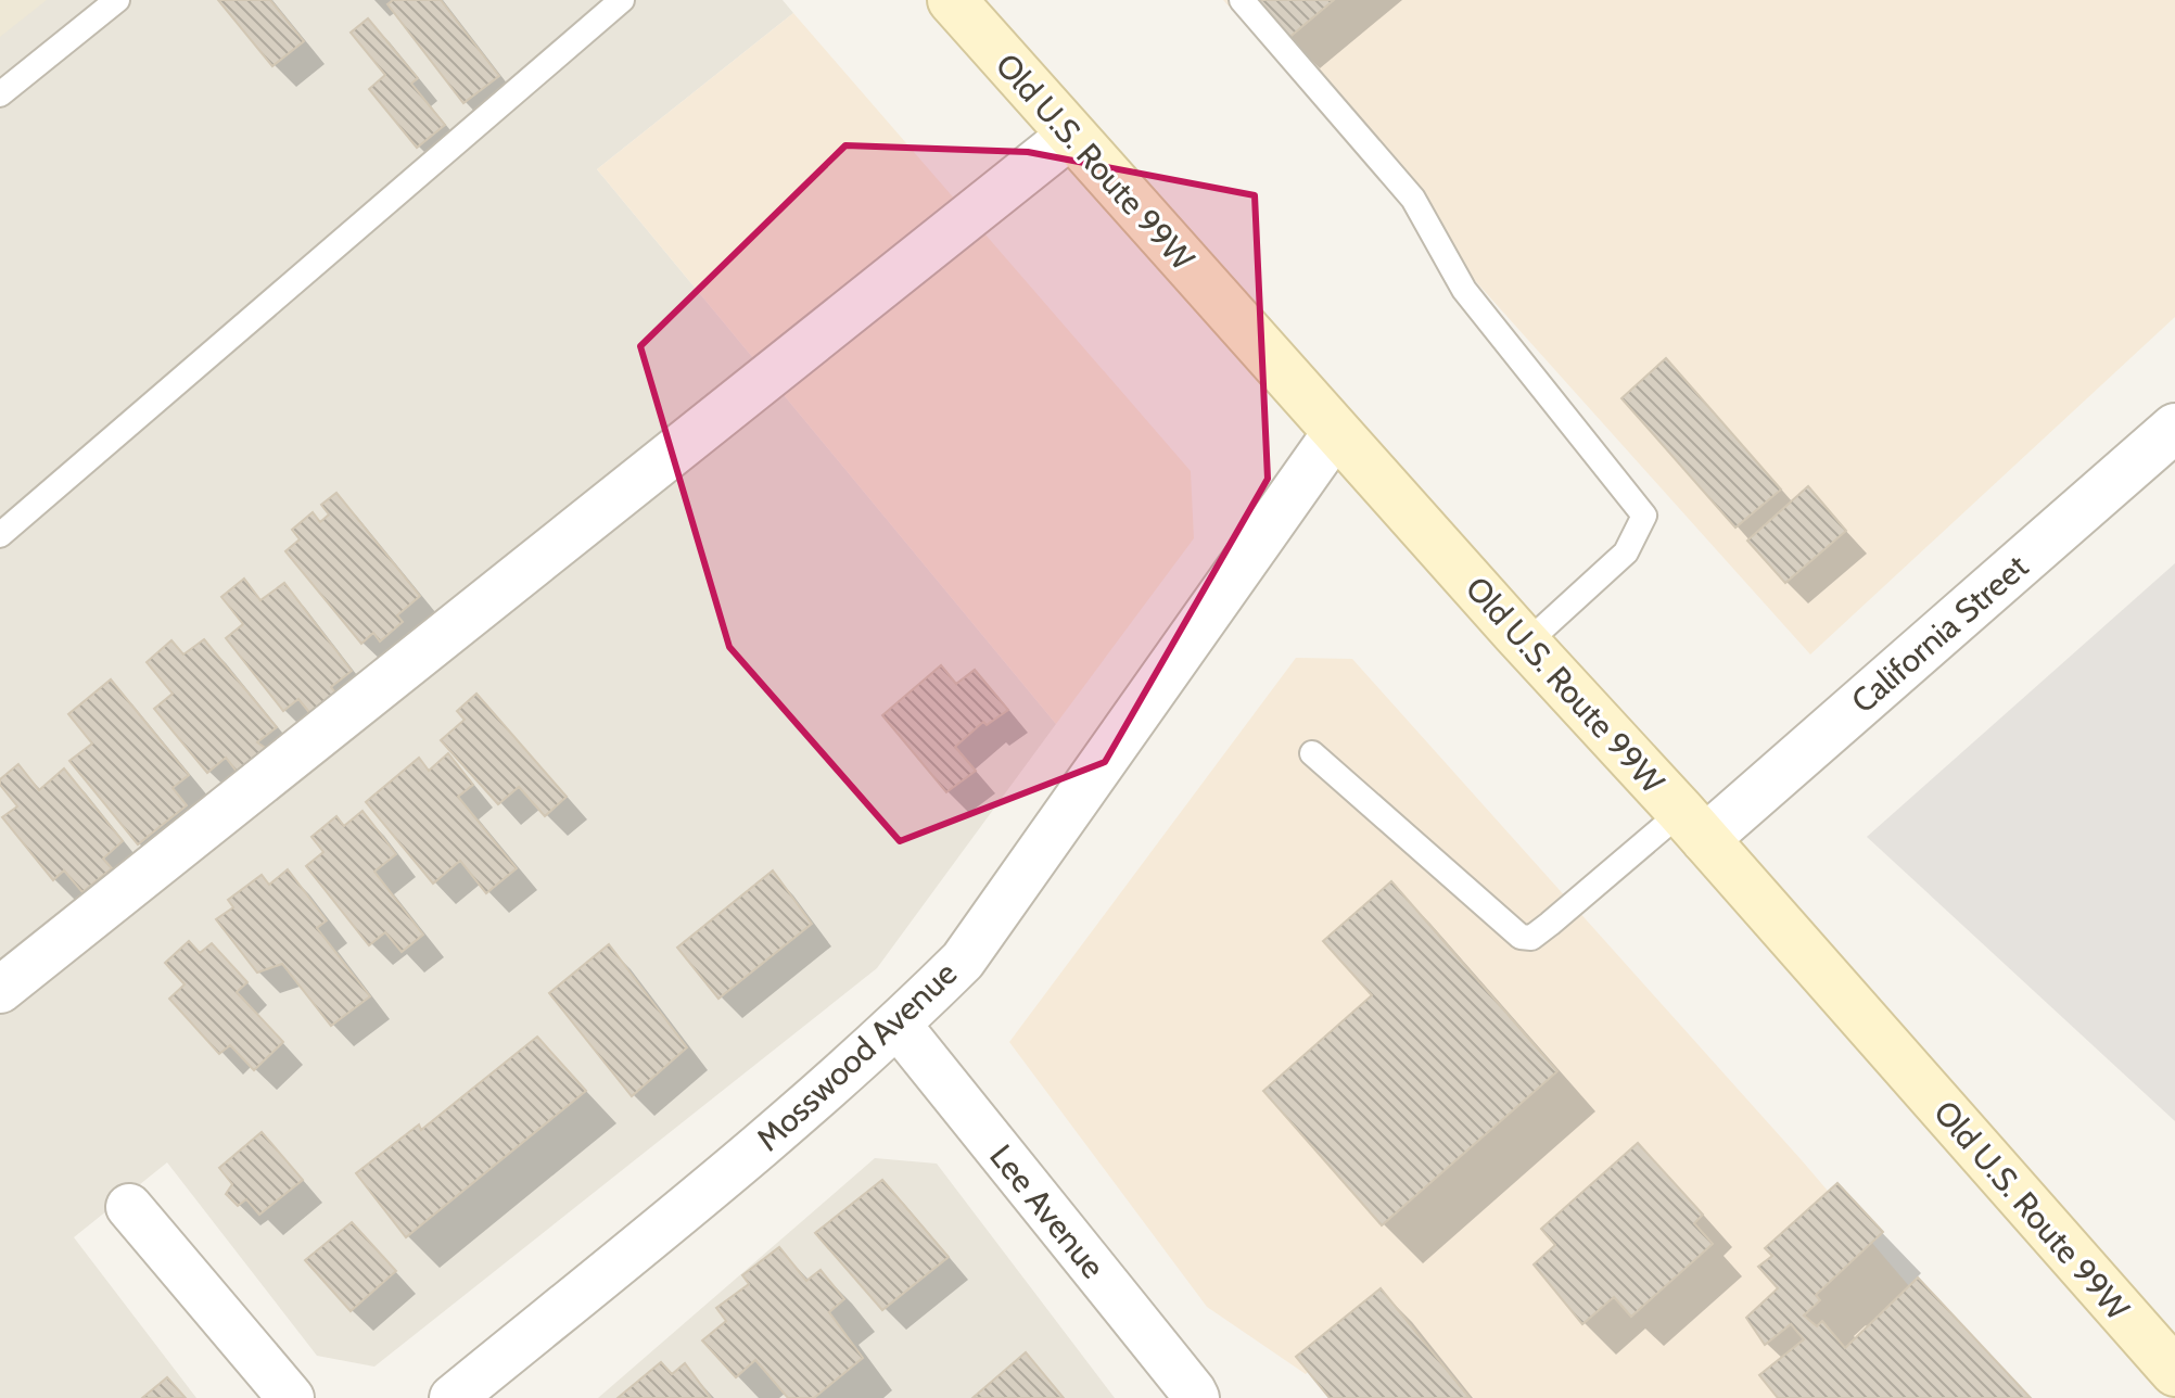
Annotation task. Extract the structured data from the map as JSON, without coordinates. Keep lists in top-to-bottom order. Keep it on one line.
{"streets":{"main road":["Old U.S. Route 99W"],"street":["California Street","Mosswood Avenue","Lee Avenue"]},"crossings":[["Old U.S. Route 99W","California Street"],["Old U.S. Route 99W","Mosswood Avenue"],["Mosswood Avenue","Lee Avenue"]]}
